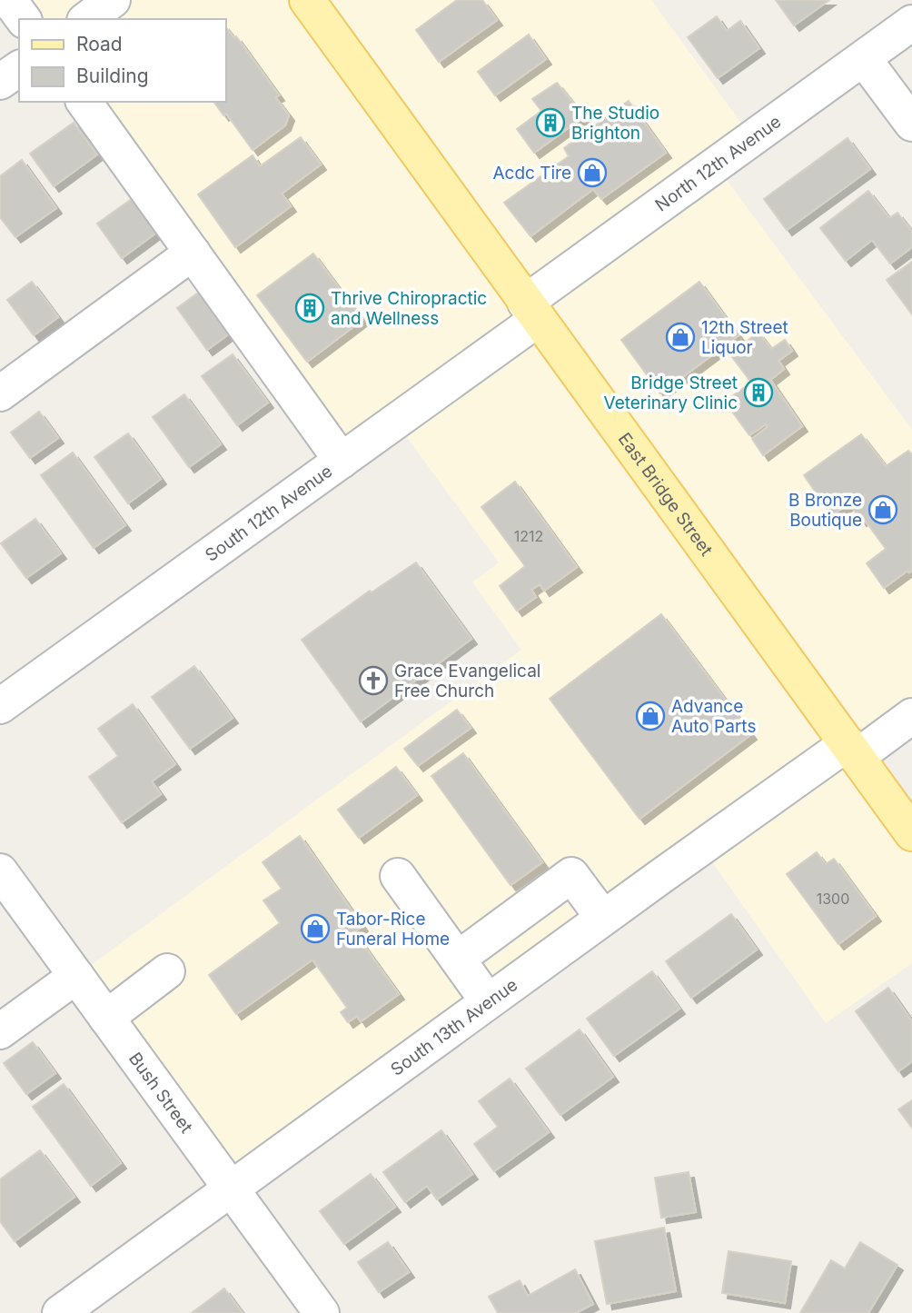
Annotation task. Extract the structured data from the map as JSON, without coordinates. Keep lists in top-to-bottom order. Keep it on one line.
{"streets":{"main road":["East Bridge Street"],"street":["North 12th Avenue","South 12th Avenue","South 13th Avenue","Bush Street"]},"crossings":[["North 12th Avenue","East Bridge Street"],["North 12th Avenue","South 12th Avenue"],["East Bridge Street","South 12th Avenue"],["East Bridge Street","South 13th Avenue"],["South 13th Avenue","Bush Street"]],"places":{"building":["The Studio Brighton","Thrive Chiropractic and Wellness","Bridge Street Veterinary Clinic"],"shop":["Acdc Tire","12th Street Liquor","B Bronze Boutique","Advance Auto Parts","Tabor-Rice Funeral Home"],"church":["Grace Evangelical Free Church"]},"house_numbers":["1212","1300"],"legend":["Road","Building"]}
